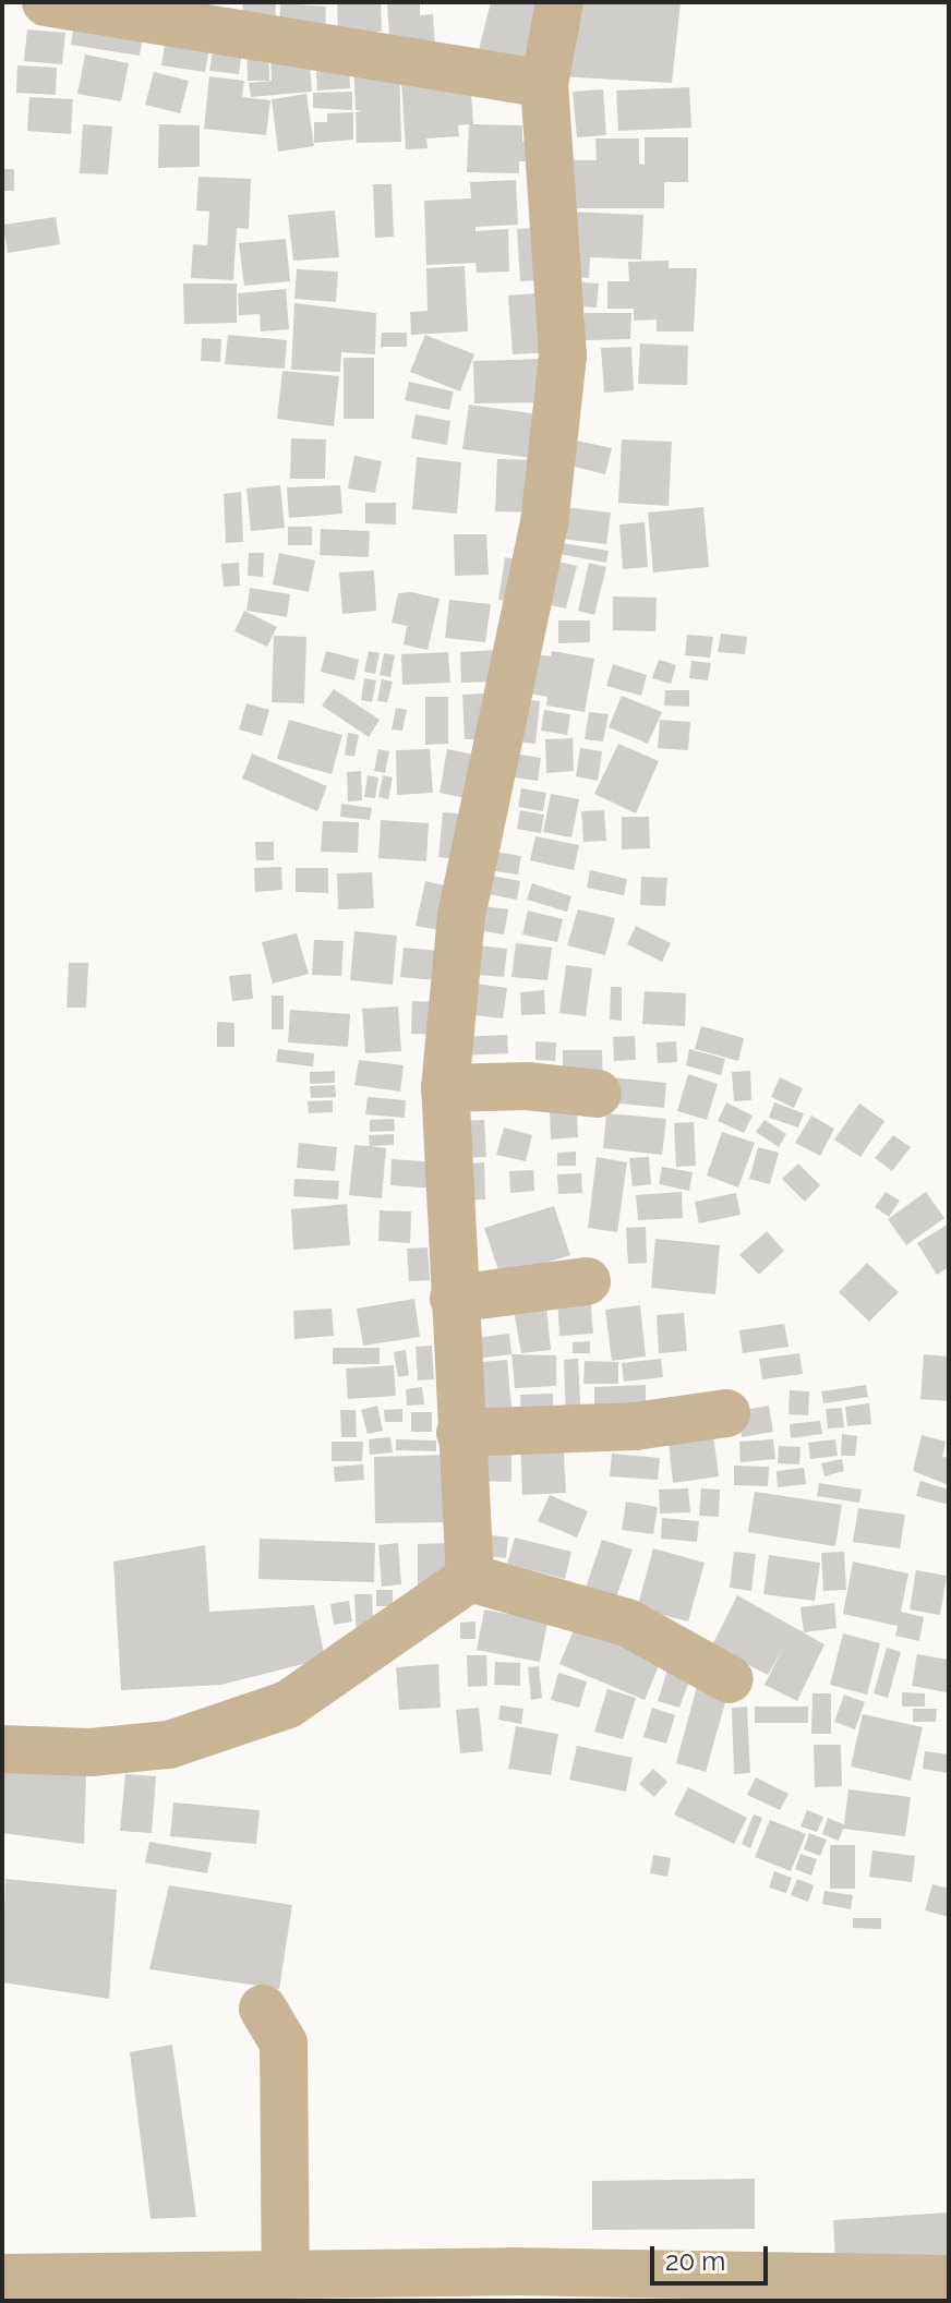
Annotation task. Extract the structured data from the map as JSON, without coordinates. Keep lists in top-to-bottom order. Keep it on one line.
{"scale_bar":"20 m"}
